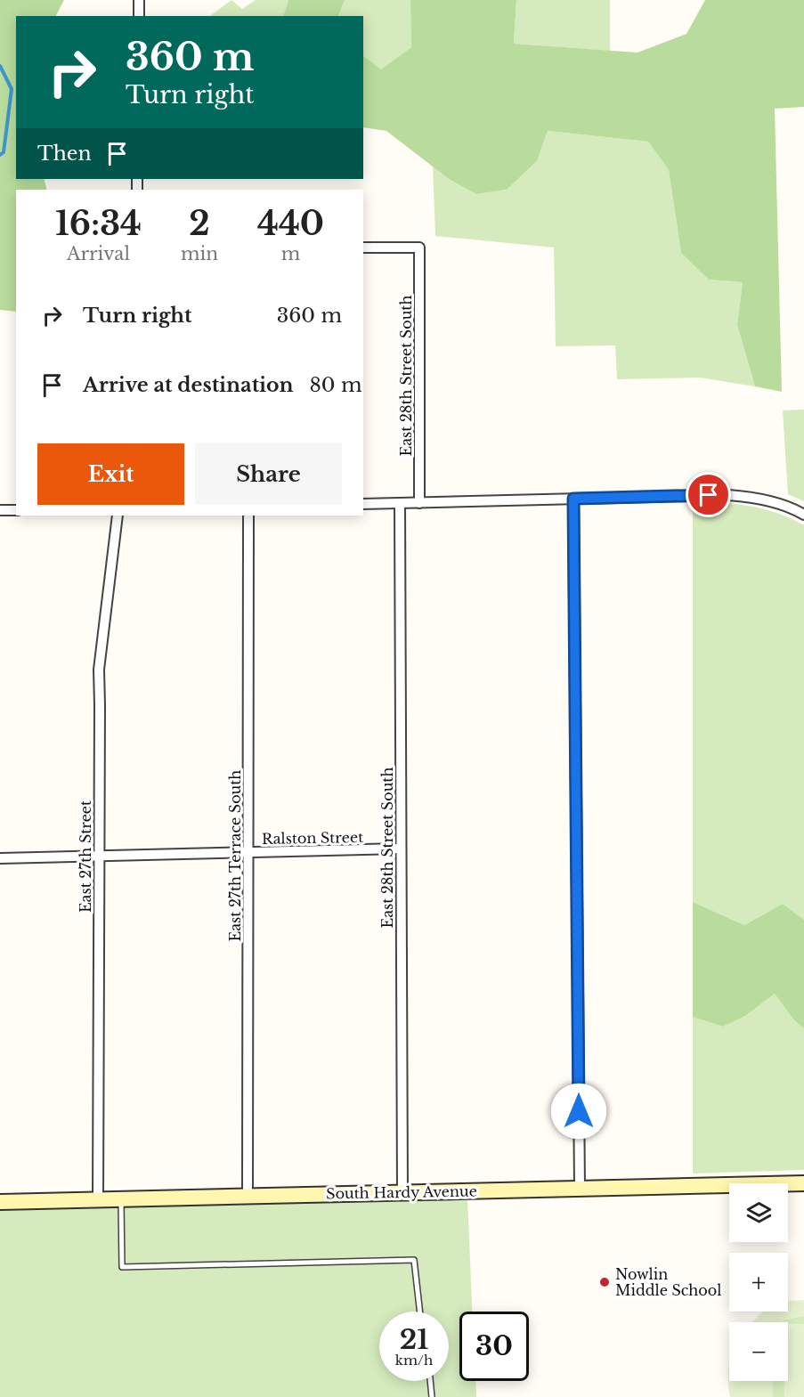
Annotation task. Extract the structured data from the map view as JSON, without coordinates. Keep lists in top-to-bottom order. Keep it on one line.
{"streets":{"street":["East 28th Street South","Ralston Street","East 27th Terrace South","East 27th Street","South Hardy Avenue"]},"crossings":[["East 28th Street South","Ralston Street"],["East 28th Street South","South Hardy Avenue"],["Ralston Street","East 27th Terrace South"],["Ralston Street","East 27th Street"],["East 27th Terrace South","South Hardy Avenue"],["East 27th Street","South Hardy Avenue"]],"places":["Nowlin Middle School"],"page":{"turn":["360 m","Turn right"],"then":"Then","eta":["16:34","Arrival","2","min","440","m"],"list":[{"name":"Turn right","value":"360 m"},{"name":"Arrive at destination","value":"80 m"}],"buttons":["Exit","Share"],"map_buttons":["+","−"],"speed":"21 km/h","limit":"30"}}
